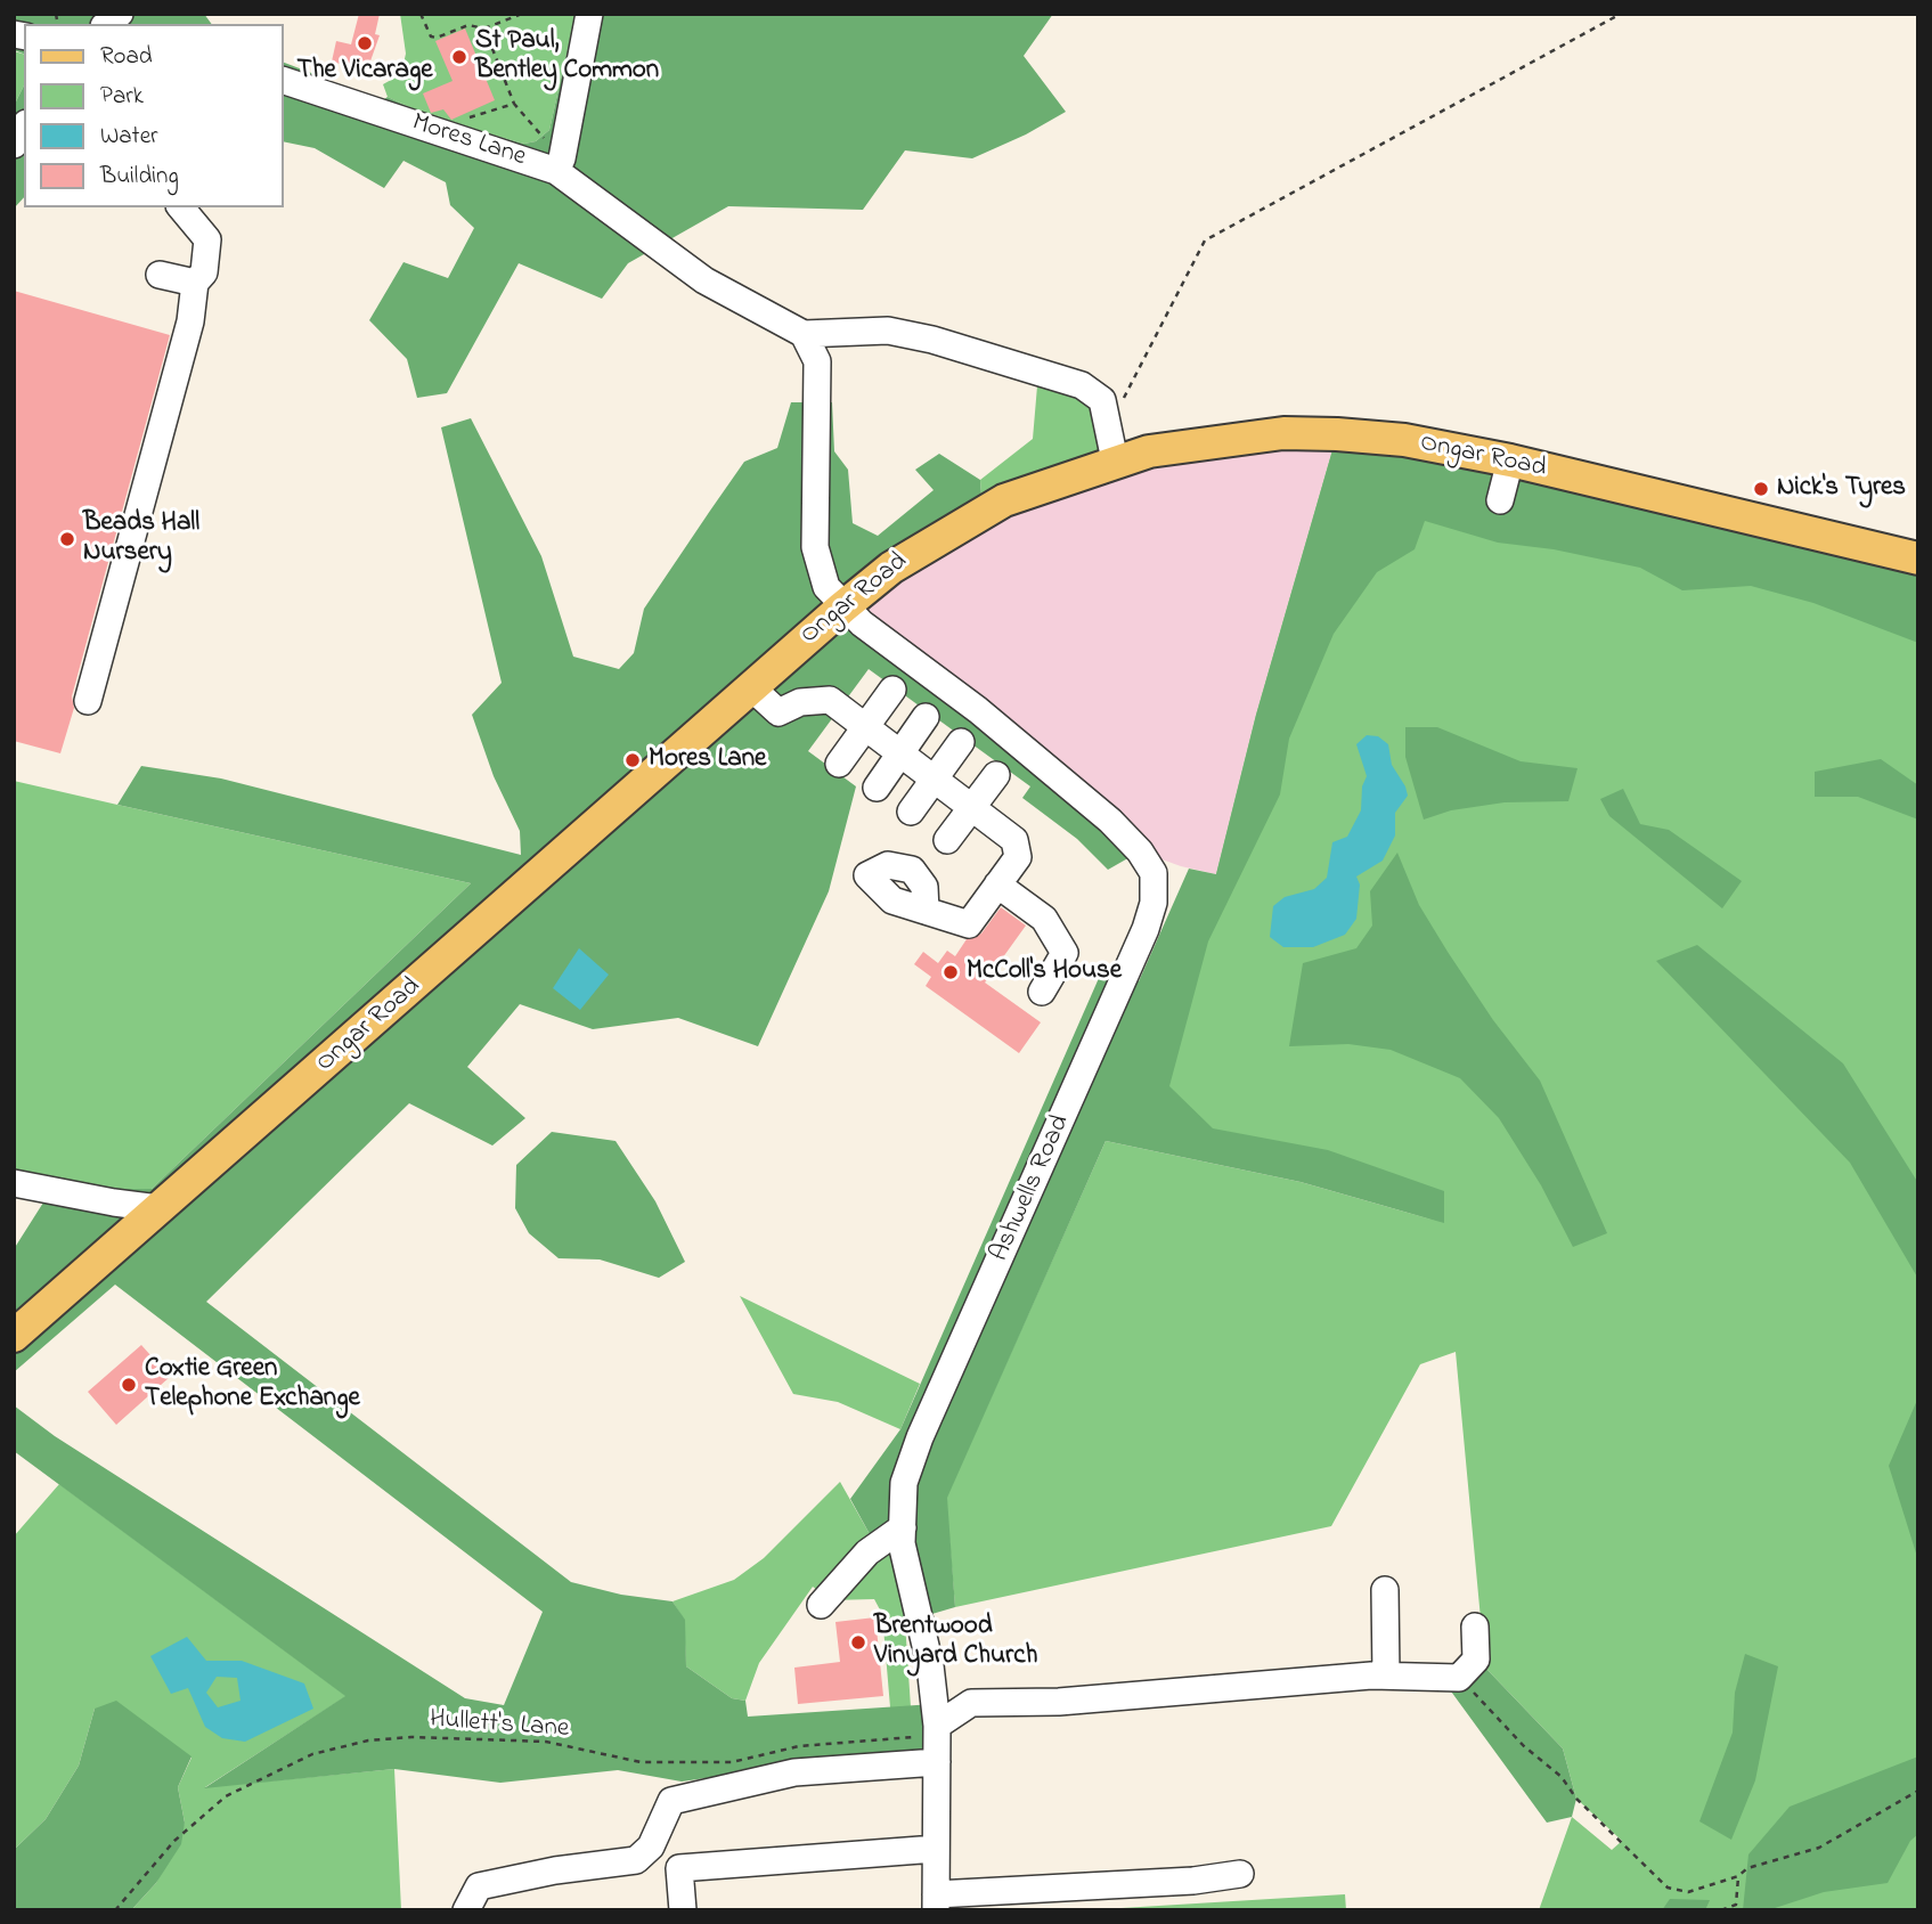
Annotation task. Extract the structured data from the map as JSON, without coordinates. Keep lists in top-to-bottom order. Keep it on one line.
{"streets":{"main road":["Ongar Road"],"street":["Mores Lane","Ashwells Road"],"path":["Hullett's Lane"]},"crossings":[["Ongar Road","Ashwells Road"],["Ashwells Road","Hullett's Lane"]],"places":["The Vicarage","St Paul, Bentley Common","Nick's Tyres","Beads Hall Nursery","Mores Lane","McColl's House","Coxtie Green Telephone Exchange","Brentwood Vinyard Church"],"legend":["Road","Park","Water","Building"]}
